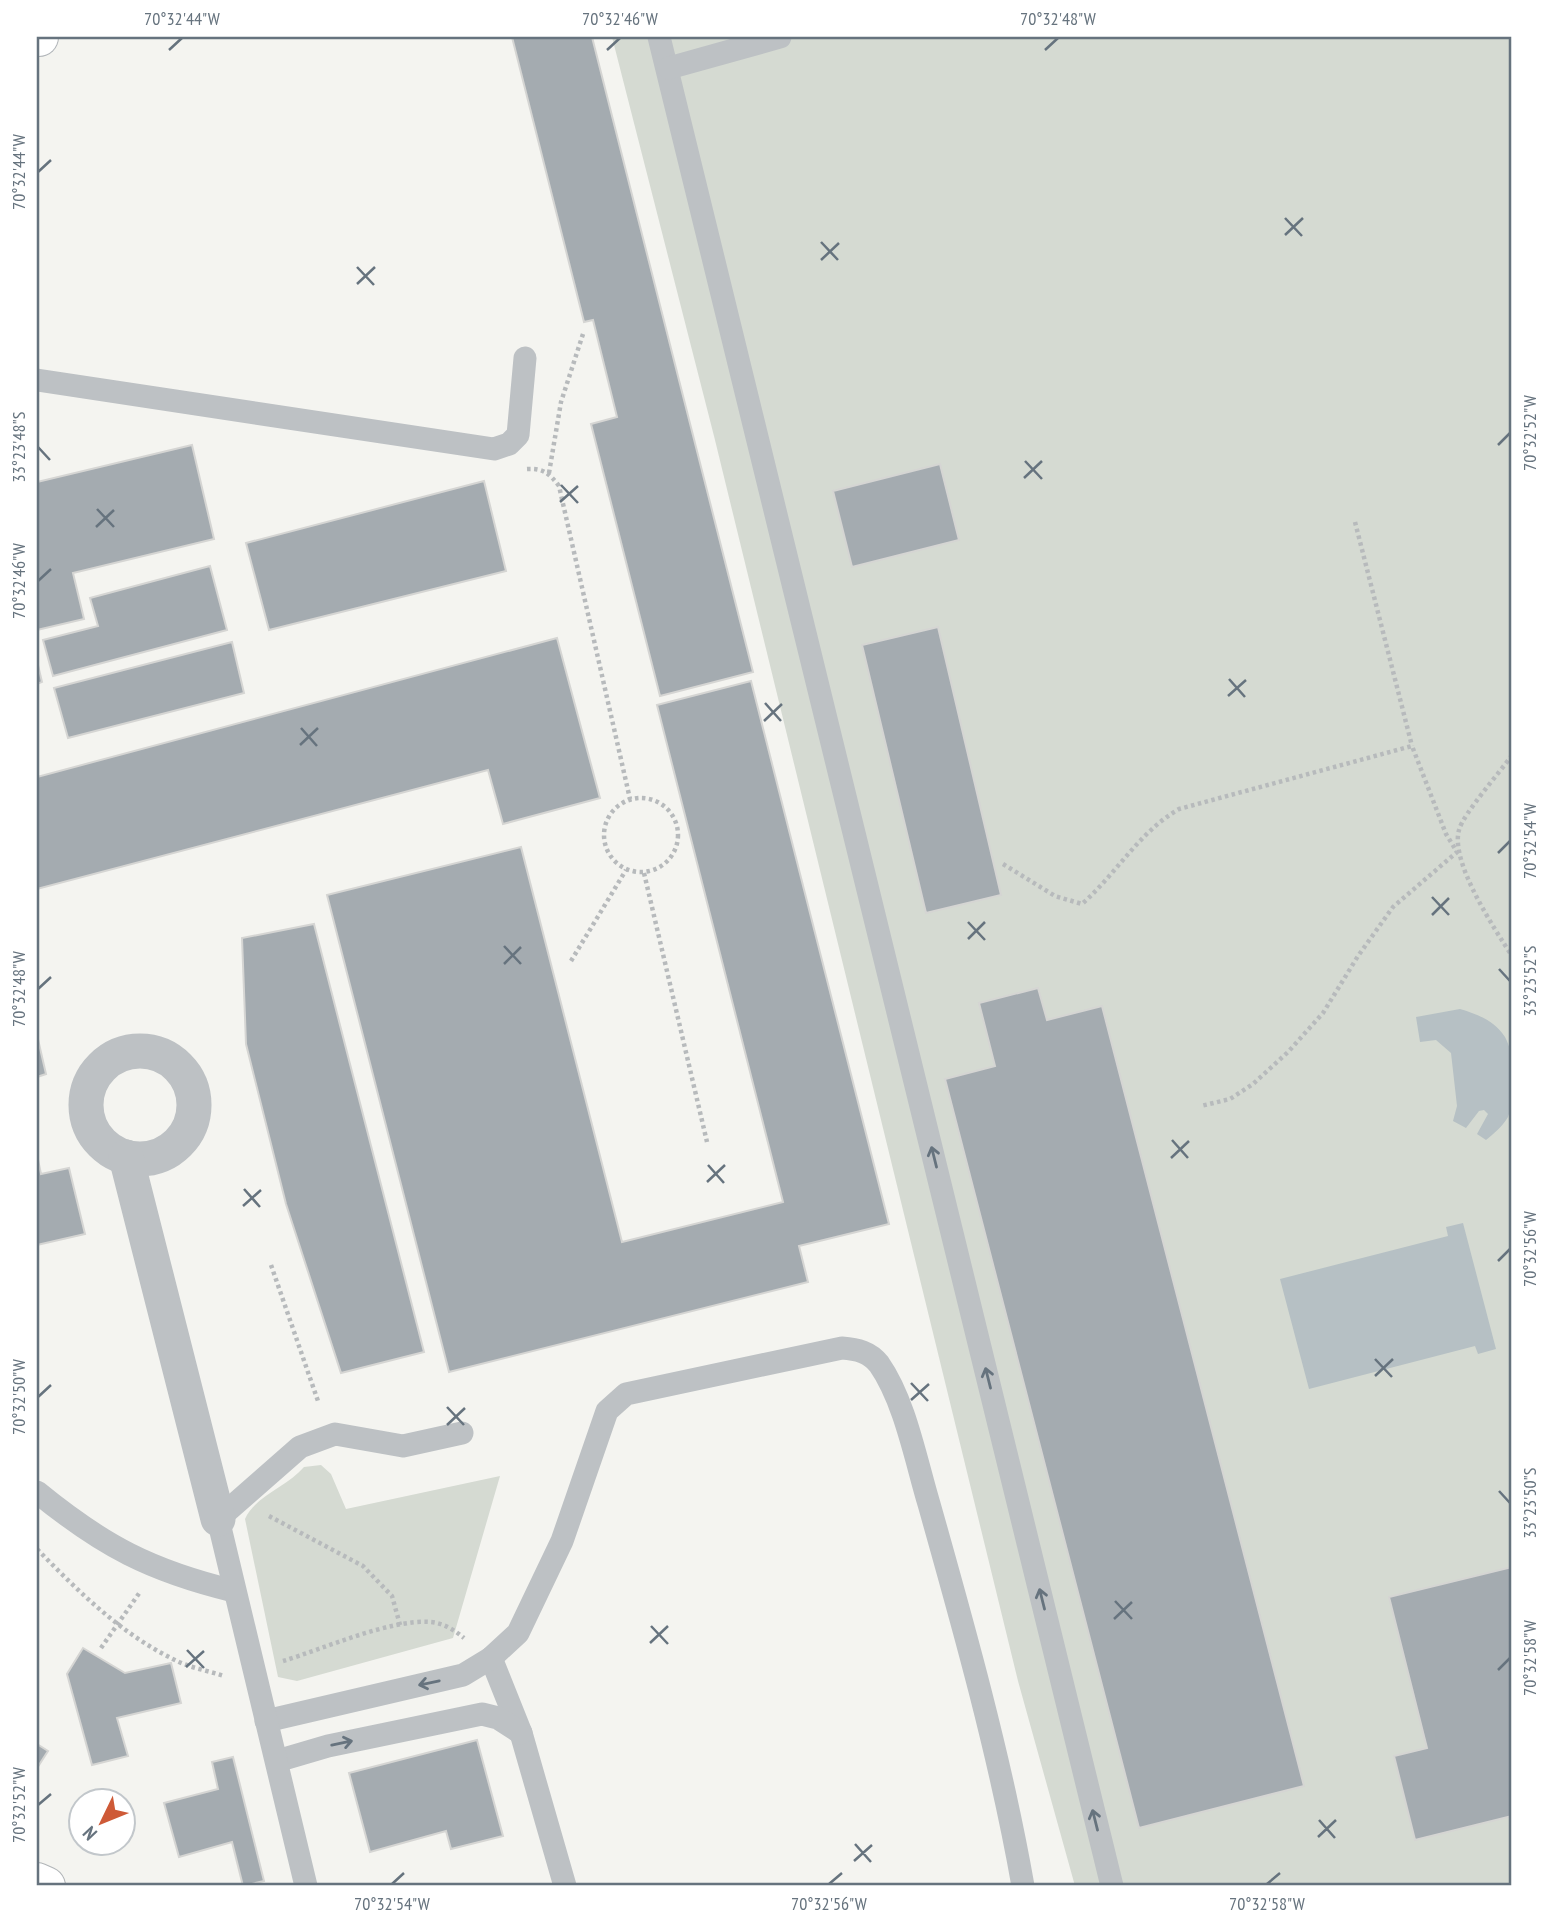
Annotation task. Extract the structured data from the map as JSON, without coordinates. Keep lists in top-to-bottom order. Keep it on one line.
{"north":"bottom left","coordinates":["70°32'44\"W","70°32'46\"W","70°32'48\"W","70°32'52\"W","33°23'48\"S","70°32'54\"W","33°23'52\"S","70°32'56\"W","70°32'50\"W","33°23'50\"S","70°32'58\"W"]}
